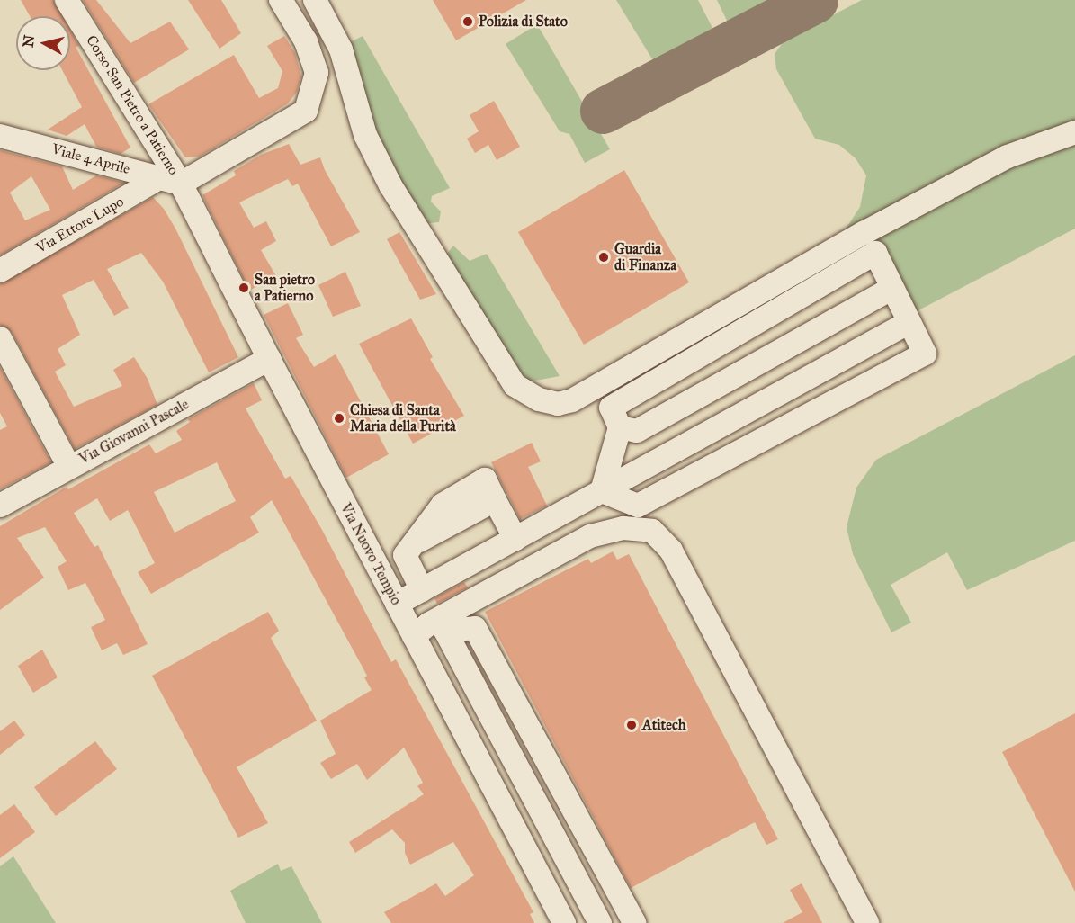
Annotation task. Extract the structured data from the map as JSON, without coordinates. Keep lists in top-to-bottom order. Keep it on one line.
{"streets":{"street":["Corso San Pietro a Patierno","Viale 4 Aprile","Via Ettore Lupo","Via Giovanni Pascale","Via Nuovo Tempio"]},"crossings":[["Corso San Pietro a Patierno","Viale 4 Aprile"],["Corso San Pietro a Patierno","Via Ettore Lupo"],["Corso San Pietro a Patierno","Via Nuovo Tempio"],["Viale 4 Aprile","Via Ettore Lupo"],["Viale 4 Aprile","Via Nuovo Tempio"],["Via Ettore Lupo","Via Nuovo Tempio"],["Via Giovanni Pascale","Via Nuovo Tempio"]],"places":["Polizia di Stato","Guardia di Finanza","San pietro a Patierno","Chiesa di Santa Maria della Purità","Atitech"],"north":"left"}
